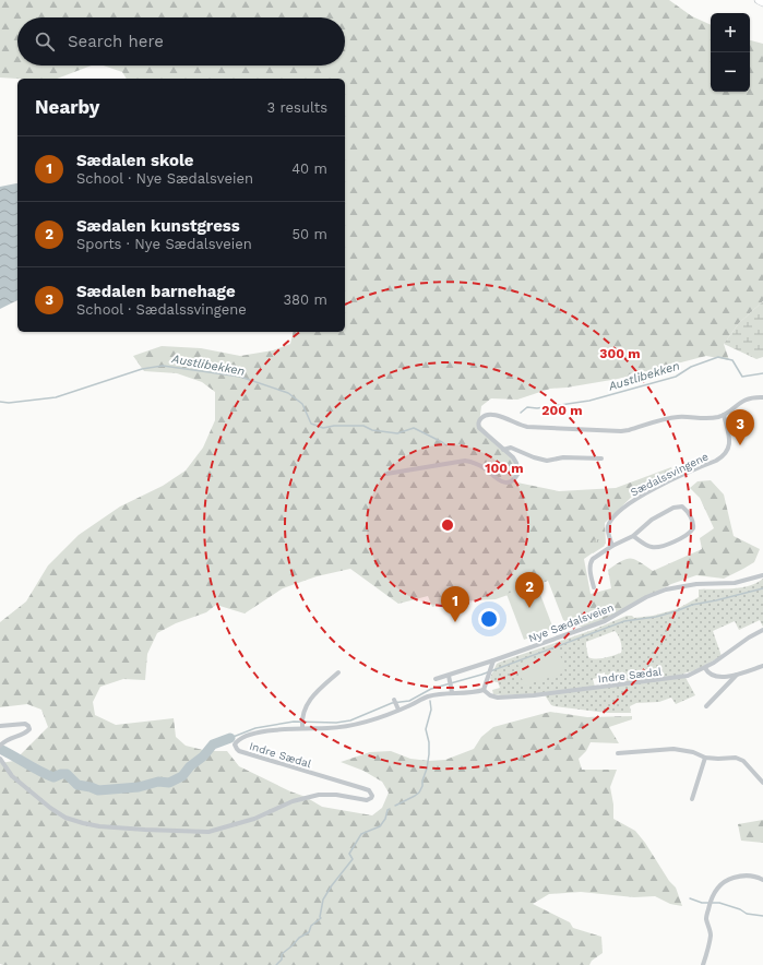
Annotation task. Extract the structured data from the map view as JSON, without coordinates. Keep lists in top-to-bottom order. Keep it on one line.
{"streets":{"street":["Sædalssvingene","Nye Sædalsveien","Indre Sædal"]},"water":["Austlibekken"],"page":{"map_buttons":["+","−"],"search":"Search here","heading":["Nearby","3 results"],"list":[{"mark":"1","name":"Sædalen skole","note":"School · Nye Sædalsveien","value":"40 m"},{"mark":"2","name":"Sædalen kunstgress","note":"Sports · Nye Sædalsveien","value":"50 m"},{"mark":"3","name":"Sædalen barnehage","note":"School · Sædalssvingene","value":"380 m"}],"pins":["3","2","1"]},"rings":["300 m","200 m","100 m"]}
